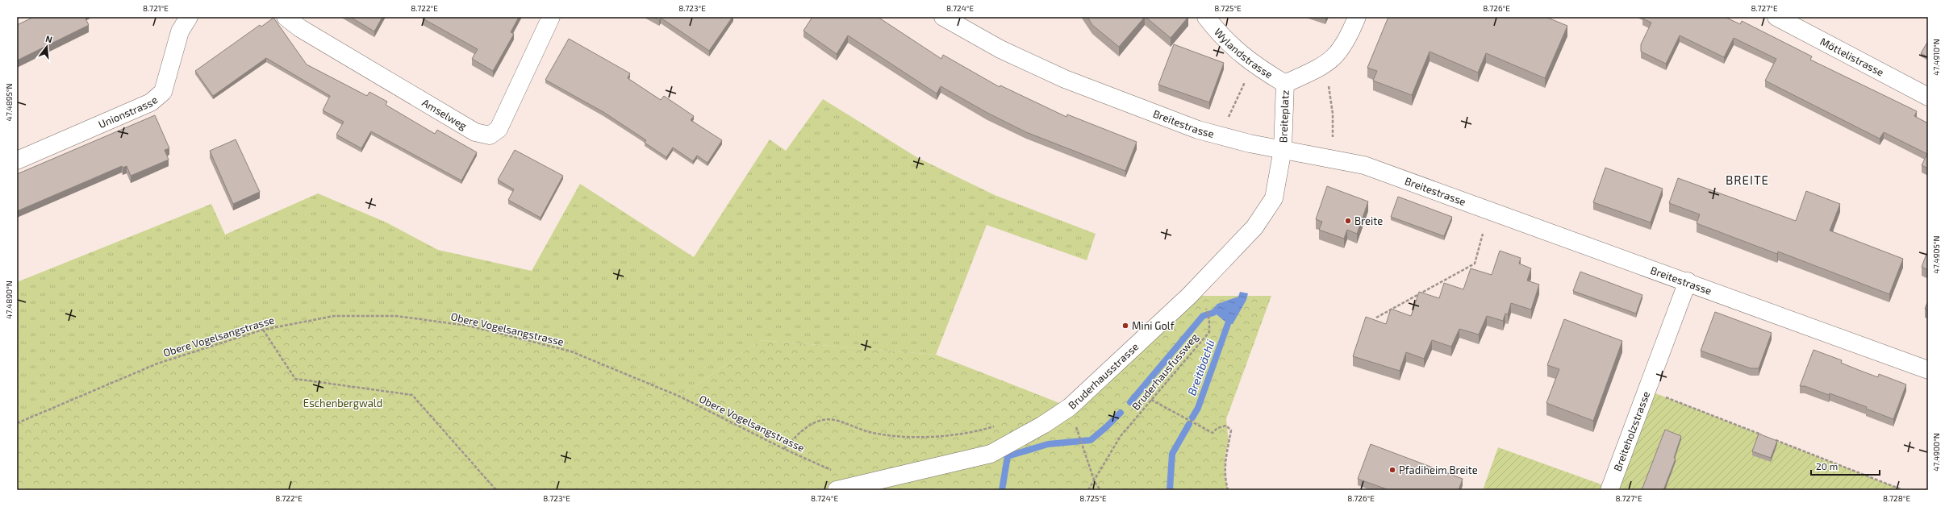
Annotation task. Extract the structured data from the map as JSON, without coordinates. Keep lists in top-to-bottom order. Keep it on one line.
{"streets":{"street":["Wylandstrasse","Möttelistrasse","Unionstrasse","Amselweg","Breiteplatz","Breitestrasse","Bruderhausstrasse","Breiteholzstrasse"],"path":["Obere Vogelsangstrasse","Bruderhausfussweg"]},"crossings":[["Wylandstrasse","Breiteplatz"],["Breiteplatz","Breitestrasse"],["Breiteplatz","Bruderhausstrasse"],["Breitestrasse","Bruderhausstrasse"],["Breitestrasse","Breiteholzstrasse"]],"districts":["BREITE"],"water":["Breitibächli"],"parks":["Eschenbergwald"],"places":["Breite","Mini Golf","Pfadiheim Breite"],"scale_bar":"20 m","north":"top","coordinates":["8.721°E","8.722°E","8.723°E","8.724°E","8.725°E","8.726°E","8.727°E","47.4910°N","47.4895°N","47.4905°N","47.4890°N","47.4900°N","8.728°E"]}
